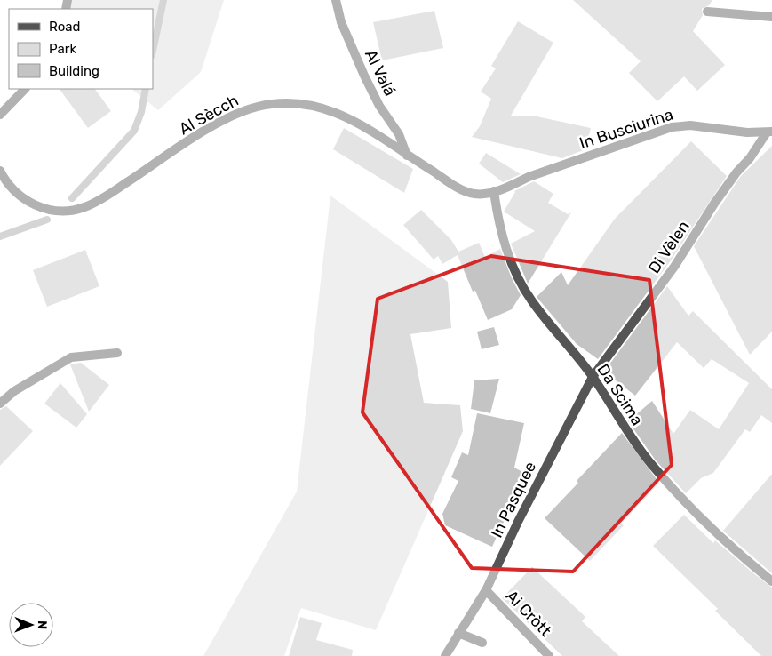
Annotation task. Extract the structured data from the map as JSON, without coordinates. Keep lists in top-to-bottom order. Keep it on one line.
{"streets":{"street":["Al Valá","Al Sècch","In Busciurina","Di Vèlen","Da Scima","In Pasquee","Ai Cròtt"]},"crossings":[["Al Valá","Al Sècch"],["Al Sècch","In Busciurina"],["Al Sècch","Da Scima"],["In Busciurina","Di Vèlen"],["In Busciurina","Da Scima"],["Di Vèlen","Da Scima"],["Di Vèlen","In Pasquee"],["Da Scima","In Pasquee"],["In Pasquee","Ai Cròtt"]],"legend":["Road","Park","Building"],"north":"right"}
